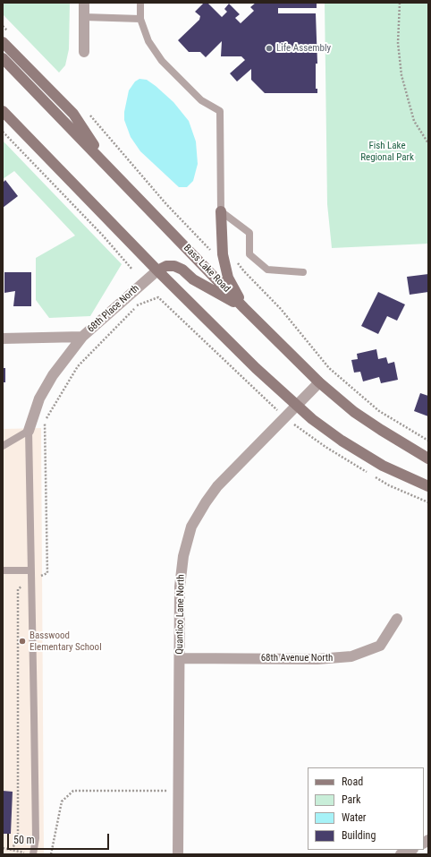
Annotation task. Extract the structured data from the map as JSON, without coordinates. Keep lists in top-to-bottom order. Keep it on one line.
{"streets":{"main road":["Bass Lake Road"],"street":["68th Place North","Quantico Lane North","68th Avenue North"]},"crossings":[["Bass Lake Road","Quantico Lane North"],["Quantico Lane North","68th Avenue North"]],"parks":["Fish Lake Regional Park"],"places":["Life Assembly","Basswood Elementary School"],"legend":["Road","Park","Water","Building"],"scale_bar":"50 m"}
